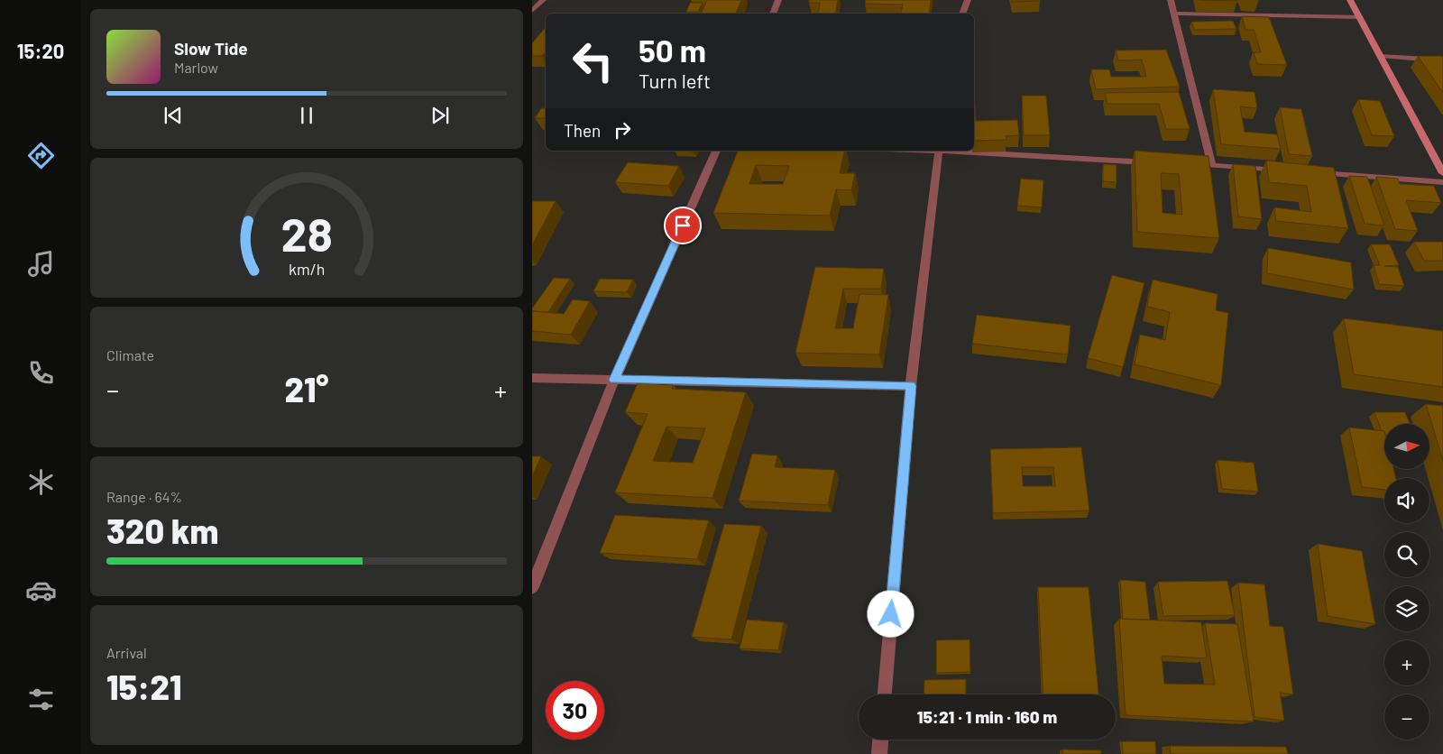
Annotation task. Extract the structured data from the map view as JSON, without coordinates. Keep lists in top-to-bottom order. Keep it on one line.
{"north":"right","page":{"tabs":"15:20","turn":["50 m","Turn left"],"song":["Slow Tide","Marlow"],"then":"Then","tile":["Climate",["Range · 64%","320 km"],["Arrival","15:21"]],"heat":["−","21°","+"],"map_buttons":["+","−"],"limit":"30","trip":"15:21 · 1 min · 160 m","gauge":["28","km/h"]}}
